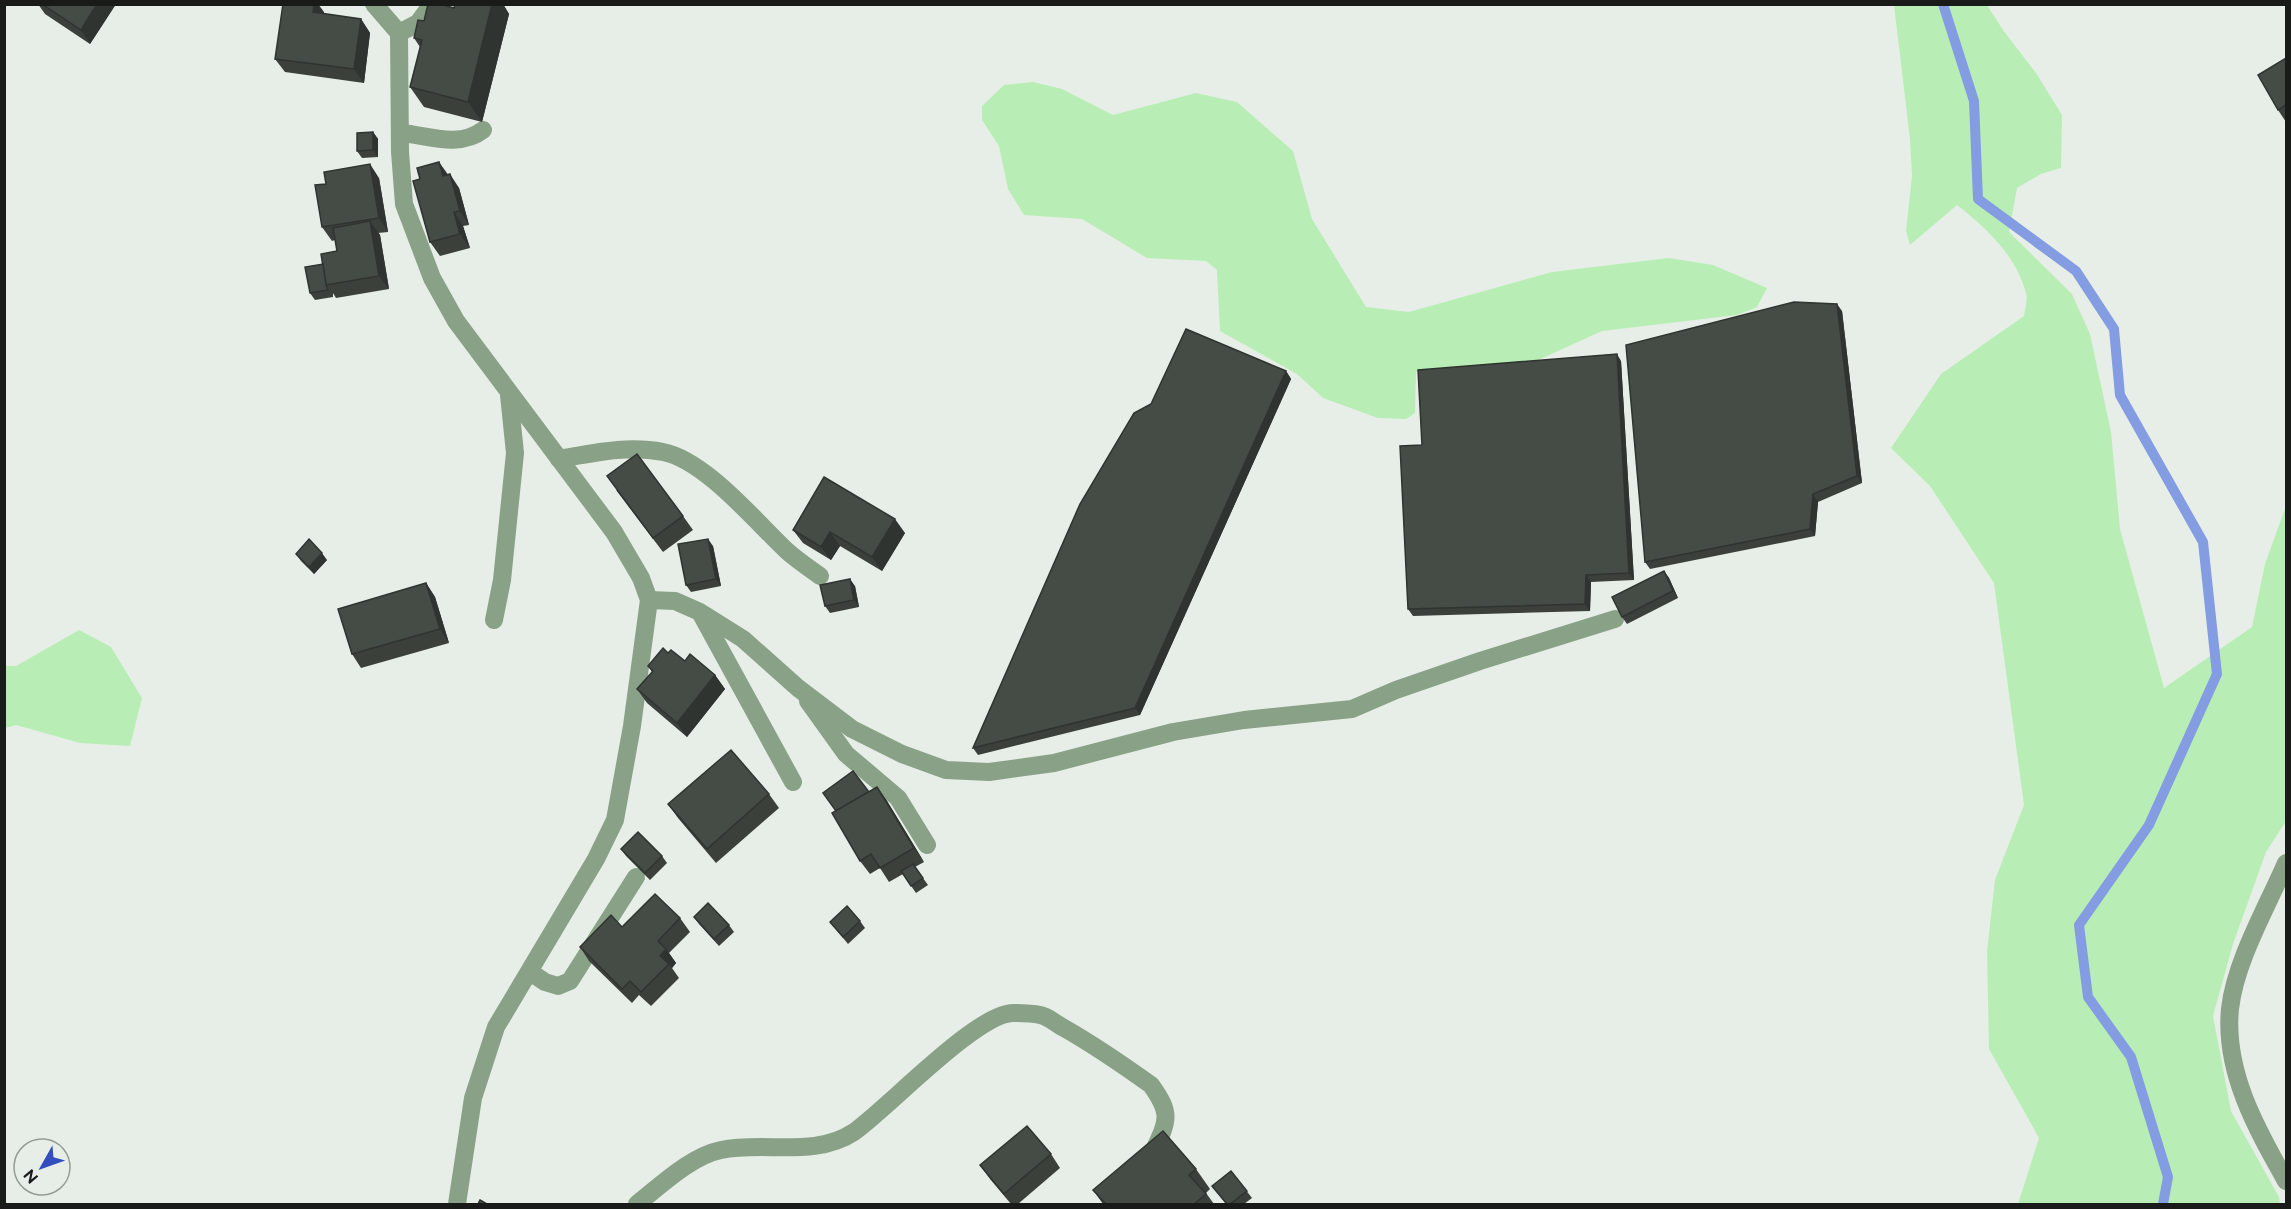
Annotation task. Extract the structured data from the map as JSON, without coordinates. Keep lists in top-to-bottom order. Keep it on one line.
{"north":"bottom left"}
